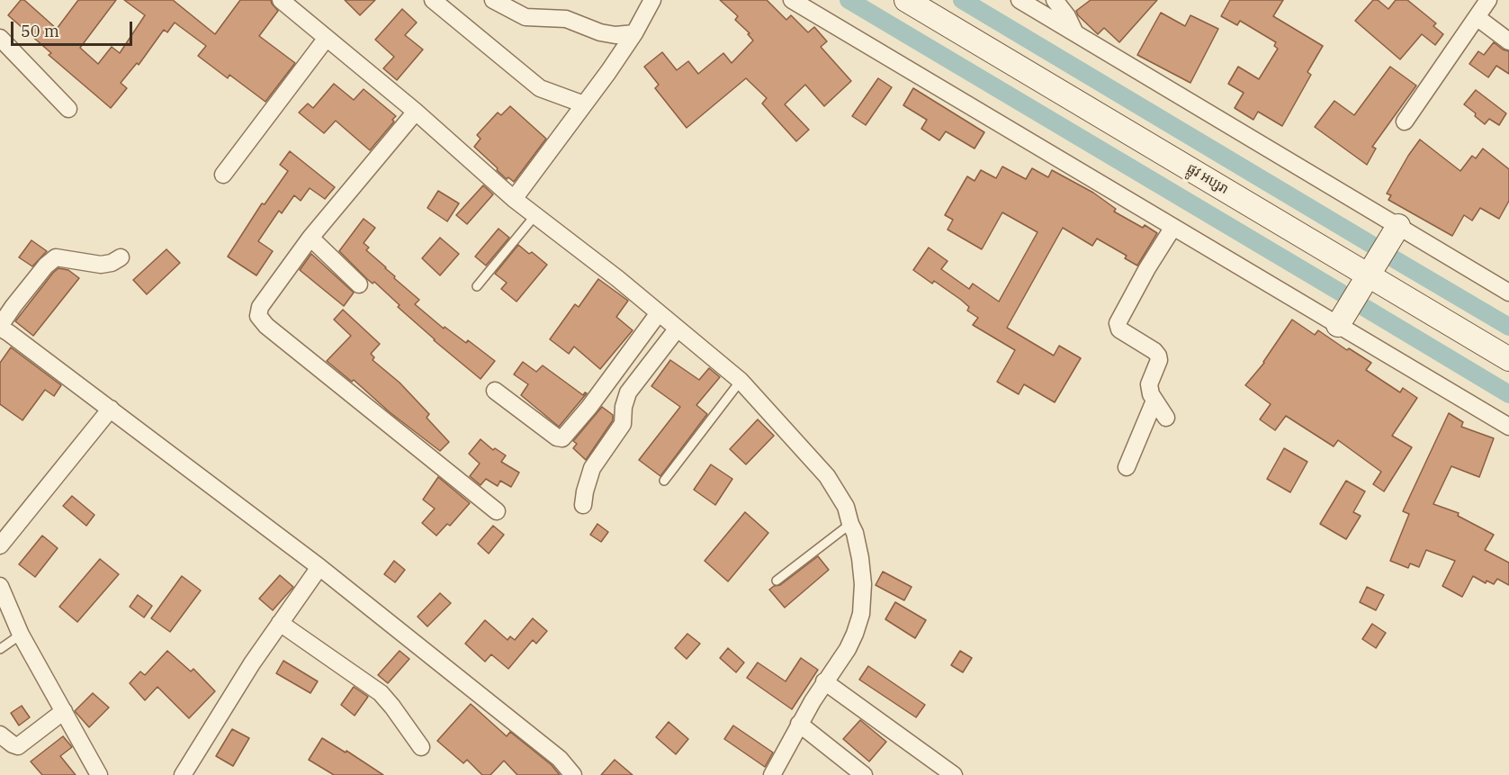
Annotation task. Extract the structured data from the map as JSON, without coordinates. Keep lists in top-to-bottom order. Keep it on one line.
{"streets":{"main road":["ផ្លូវ អប្សរា"]},"scale_bar":"50 m"}
